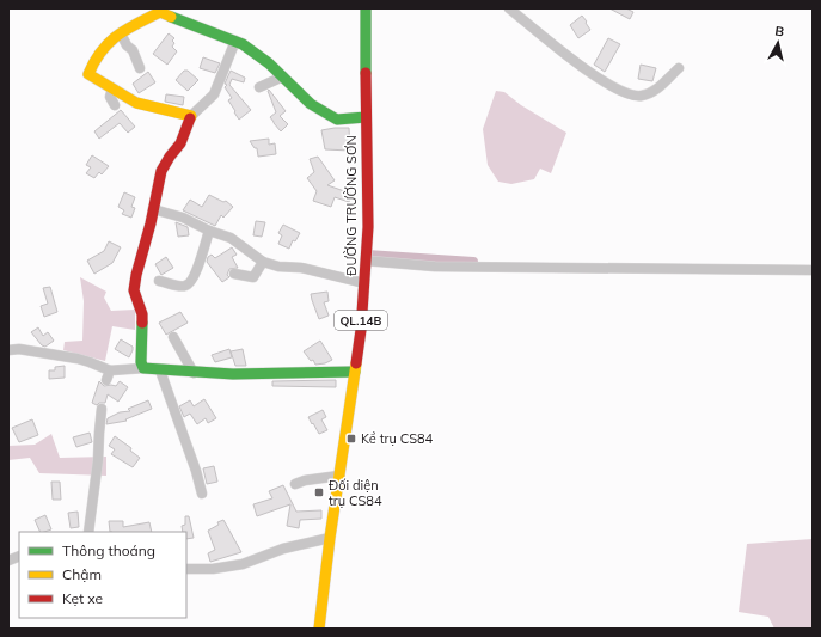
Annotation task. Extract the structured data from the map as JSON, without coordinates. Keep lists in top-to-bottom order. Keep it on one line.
{"streets":{"main road":["ĐƯỜNG TRƯỜNG SƠN","QL.14B"]},"places":{"transit":["Kề trụ CS84","Đối diện trụ CS84"]},"legend":["Thông thoáng","Chậm","Kẹt xe"],"north":"top"}
